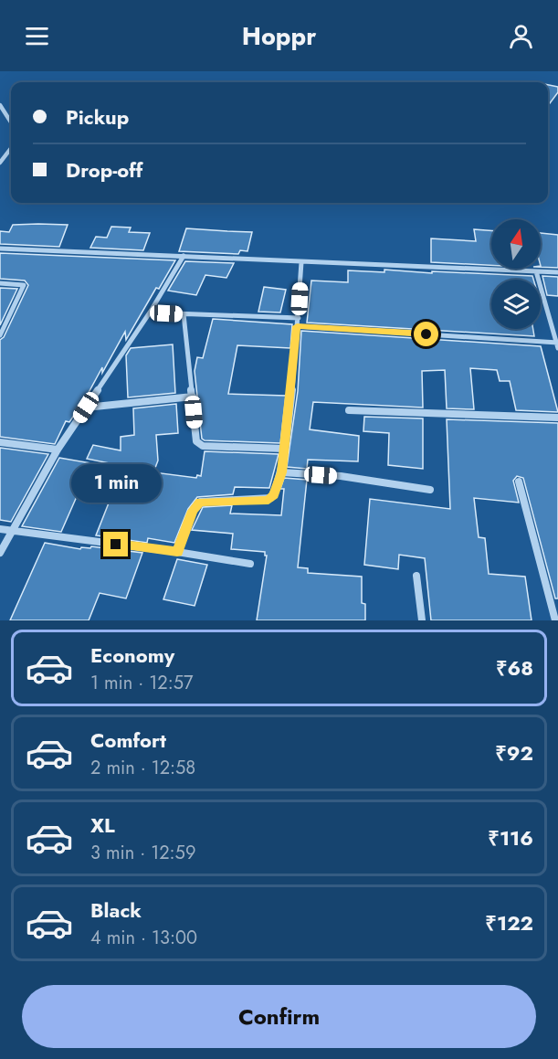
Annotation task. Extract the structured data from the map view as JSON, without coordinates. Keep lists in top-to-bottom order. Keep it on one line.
{"north":"top","page":{"header":"Hoppr","banner":["Pickup","Drop-off"],"bubble":"1 min","list":[{"name":"Economy","note":"1 min · 12:57","value":"₹68"},{"name":"Comfort","note":"2 min · 12:58","value":"₹92"},{"name":"XL","note":"3 min · 12:59","value":"₹116"},{"name":"Black","note":"4 min · 13:00","value":"₹122"}],"buttons":"Confirm"}}
